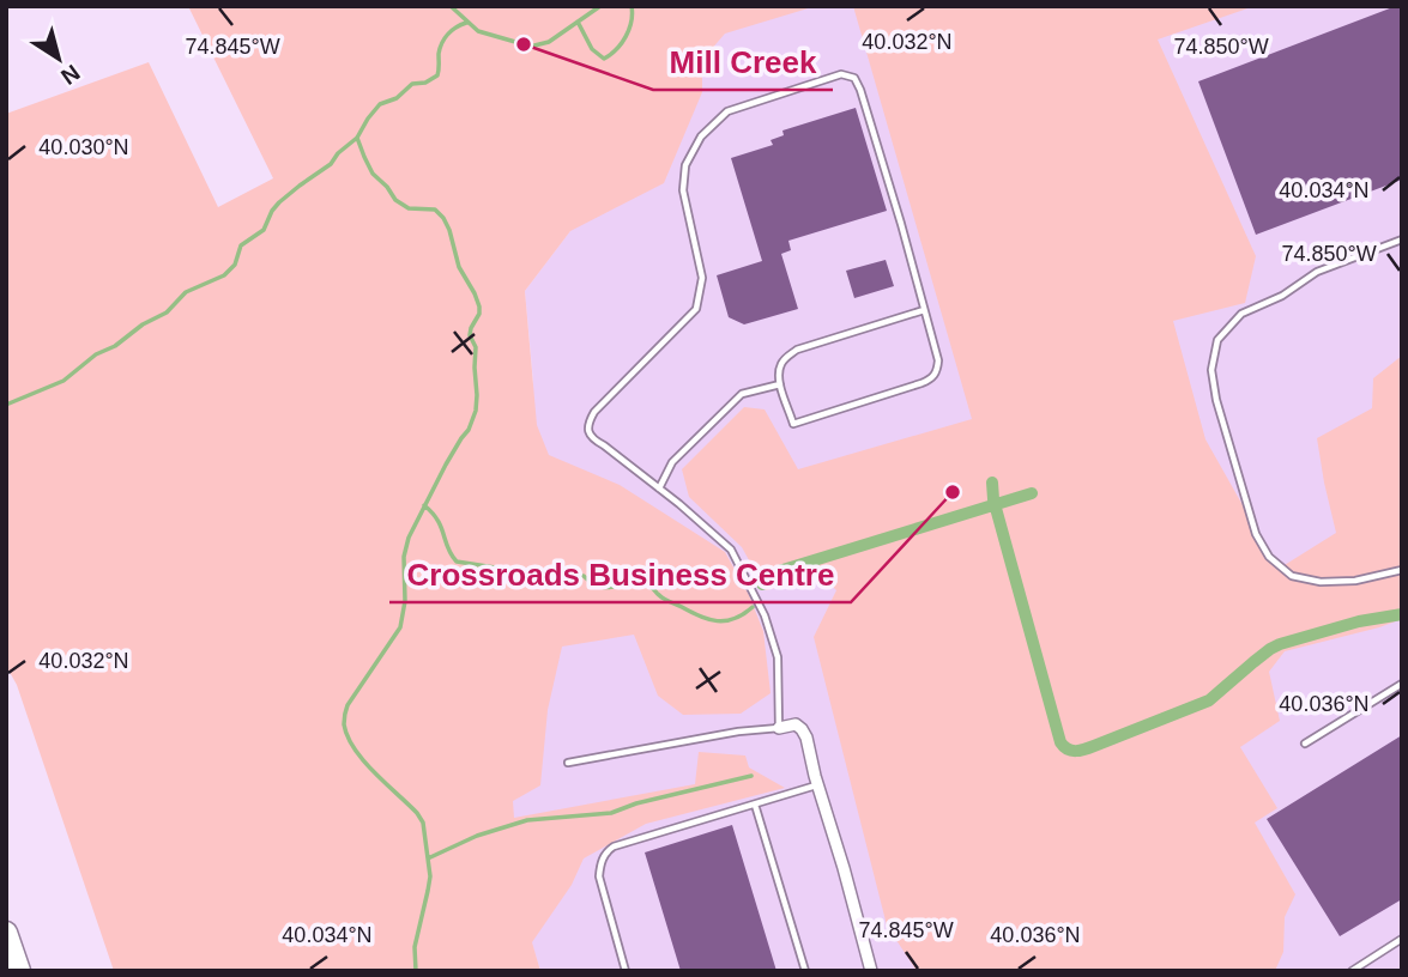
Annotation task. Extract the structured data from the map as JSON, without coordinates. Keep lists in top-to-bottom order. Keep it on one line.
{"places":["Mill Creek","Crossroads Business Centre"],"north":"bottom right","coordinates":["40.032°N","74.845°W","74.850°W","40.030°N","40.034°N","40.036°N"]}
